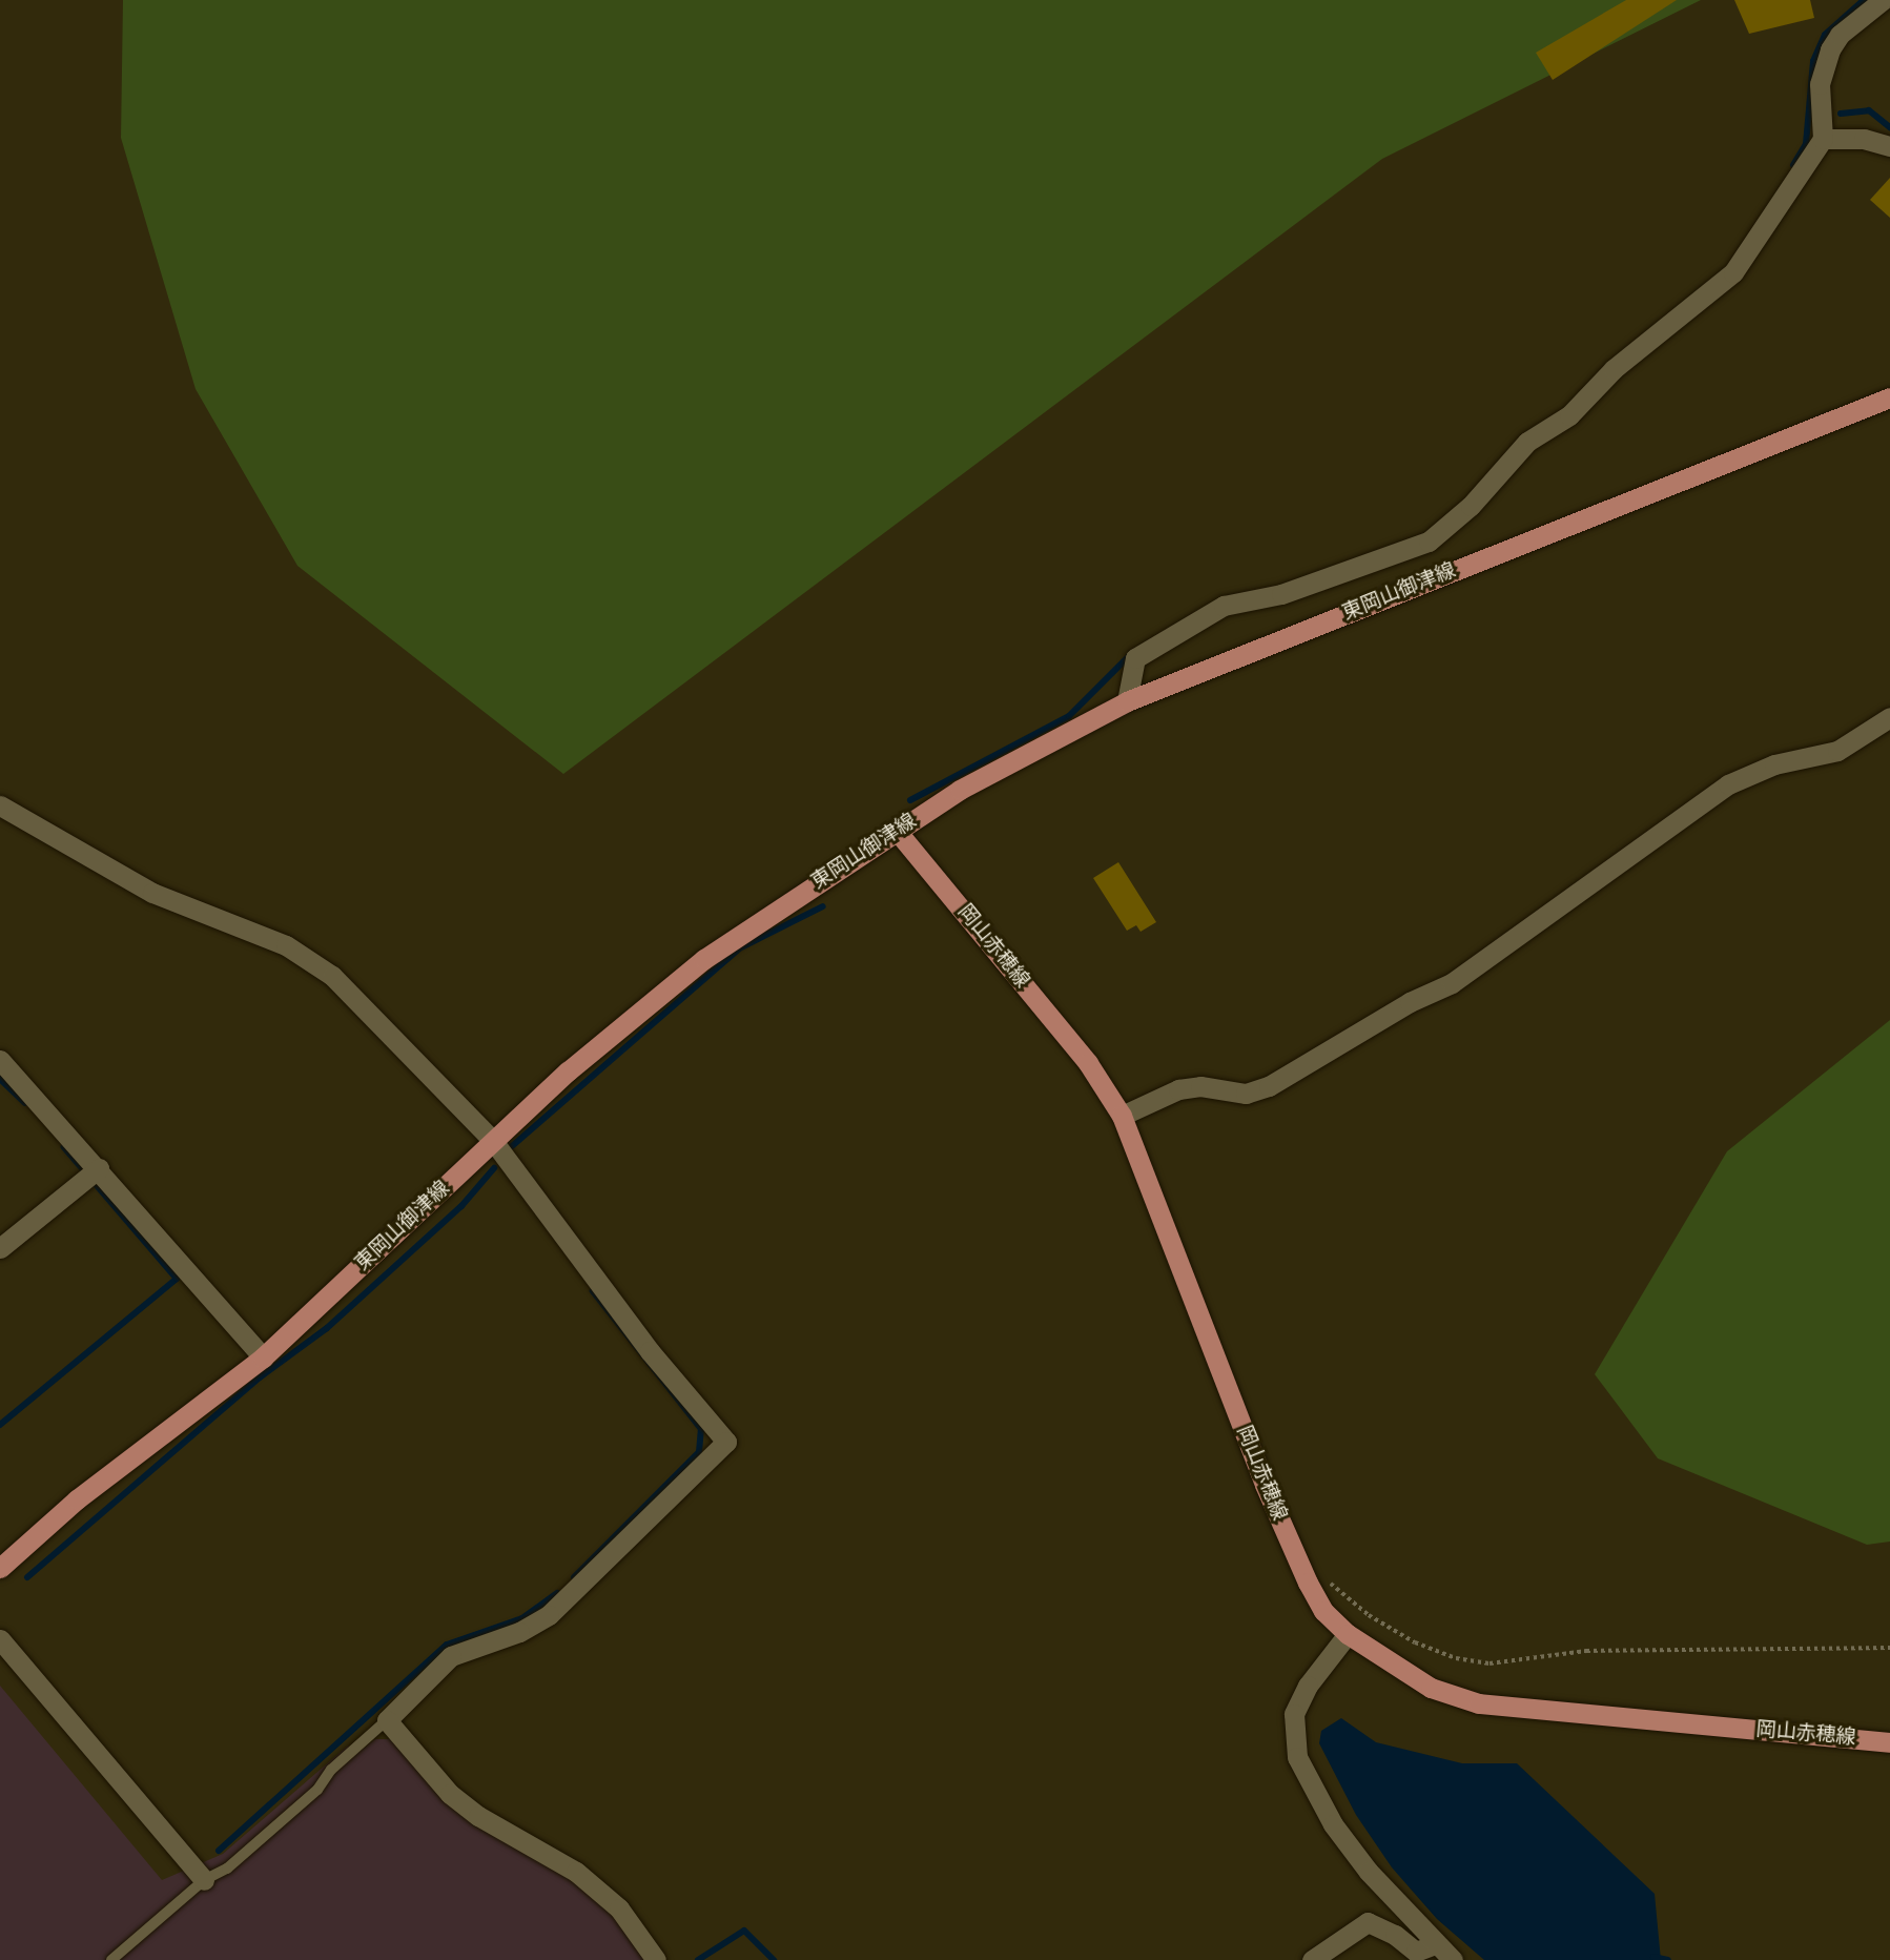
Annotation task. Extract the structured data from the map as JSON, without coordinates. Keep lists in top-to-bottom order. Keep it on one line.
{"streets":{"main road":["東岡山御津線","岡山赤穂線"]},"crossings":[["東岡山御津線","岡山赤穂線"]]}
